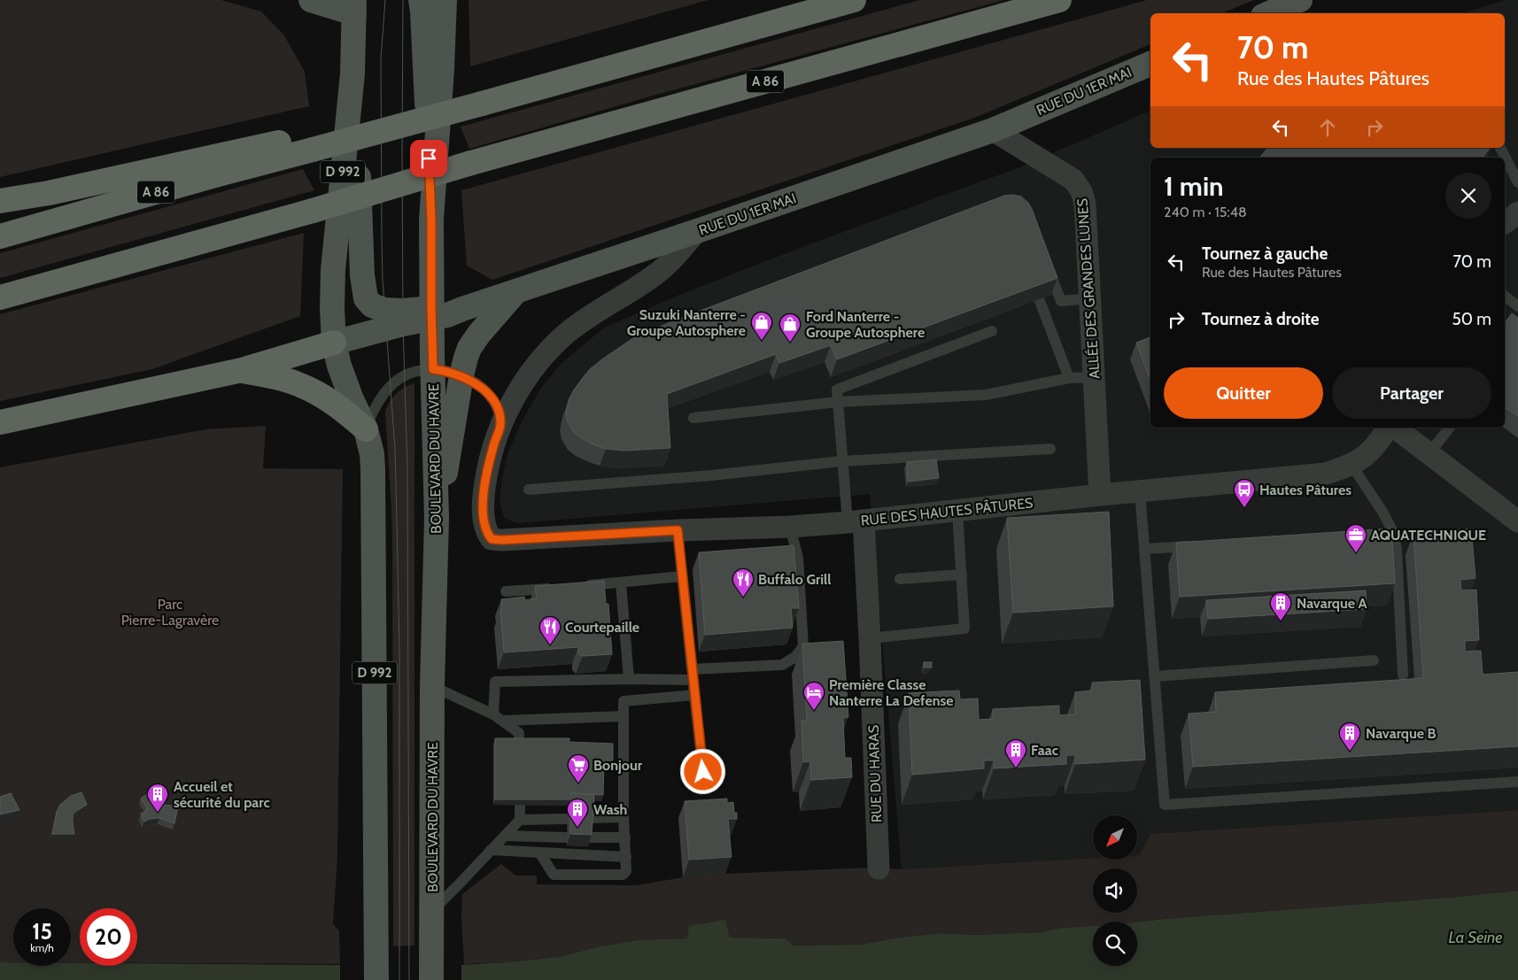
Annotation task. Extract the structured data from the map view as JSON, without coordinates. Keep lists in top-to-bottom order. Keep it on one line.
{"streets":{"highway":["A 86"],"main road":["RUE DU 1ER MAI","D 992","BOULEVARD DU HAVRE"],"street":["ALLÉE DES GRANDES LUNES","RUE DES HAUTES PÂTURES","RUE DU HARAS"]},"crossings":[["RUE DU 1ER MAI","D 992"],["RUE DU 1ER MAI","ALLÉE DES GRANDES LUNES"],["RUE DU 1ER MAI","BOULEVARD DU HAVRE"],["ALLÉE DES GRANDES LUNES","RUE DES HAUTES PÂTURES"],["RUE DES HAUTES PÂTURES","RUE DU HARAS"]],"water":["La Seine"],"parks":["Parc Pierre-Lagravère"],"places":{"shop":["Suzuki Nanterre - Groupe Autosphere","Ford Nanterre - Groupe Autosphere"],"bus stop":["Hautes Pâtures"],"office":["AQUATECHNIQUE"],"restaurant":["Buffalo Grill","Courtepaille"],"building":["Navarque A","Navarque B","Faac","Accueil et sécurité du parc","Wash"],"hotel":["Première Classe Nanterre La Defense"],"supermarket":["Bonjour"]},"north":"bottom left","page":{"turn":["70 m","Rue des Hautes Pâtures"],"heading":["1 min","240 m · 15:48"],"list":[{"name":"Tournez à gauche","note":"Rue des Hautes Pâtures","value":"70 m"},{"name":"Tournez à droite","value":"50 m"}],"buttons":["Quitter","Partager"],"speed":"15 km/h","limit":"20"}}
